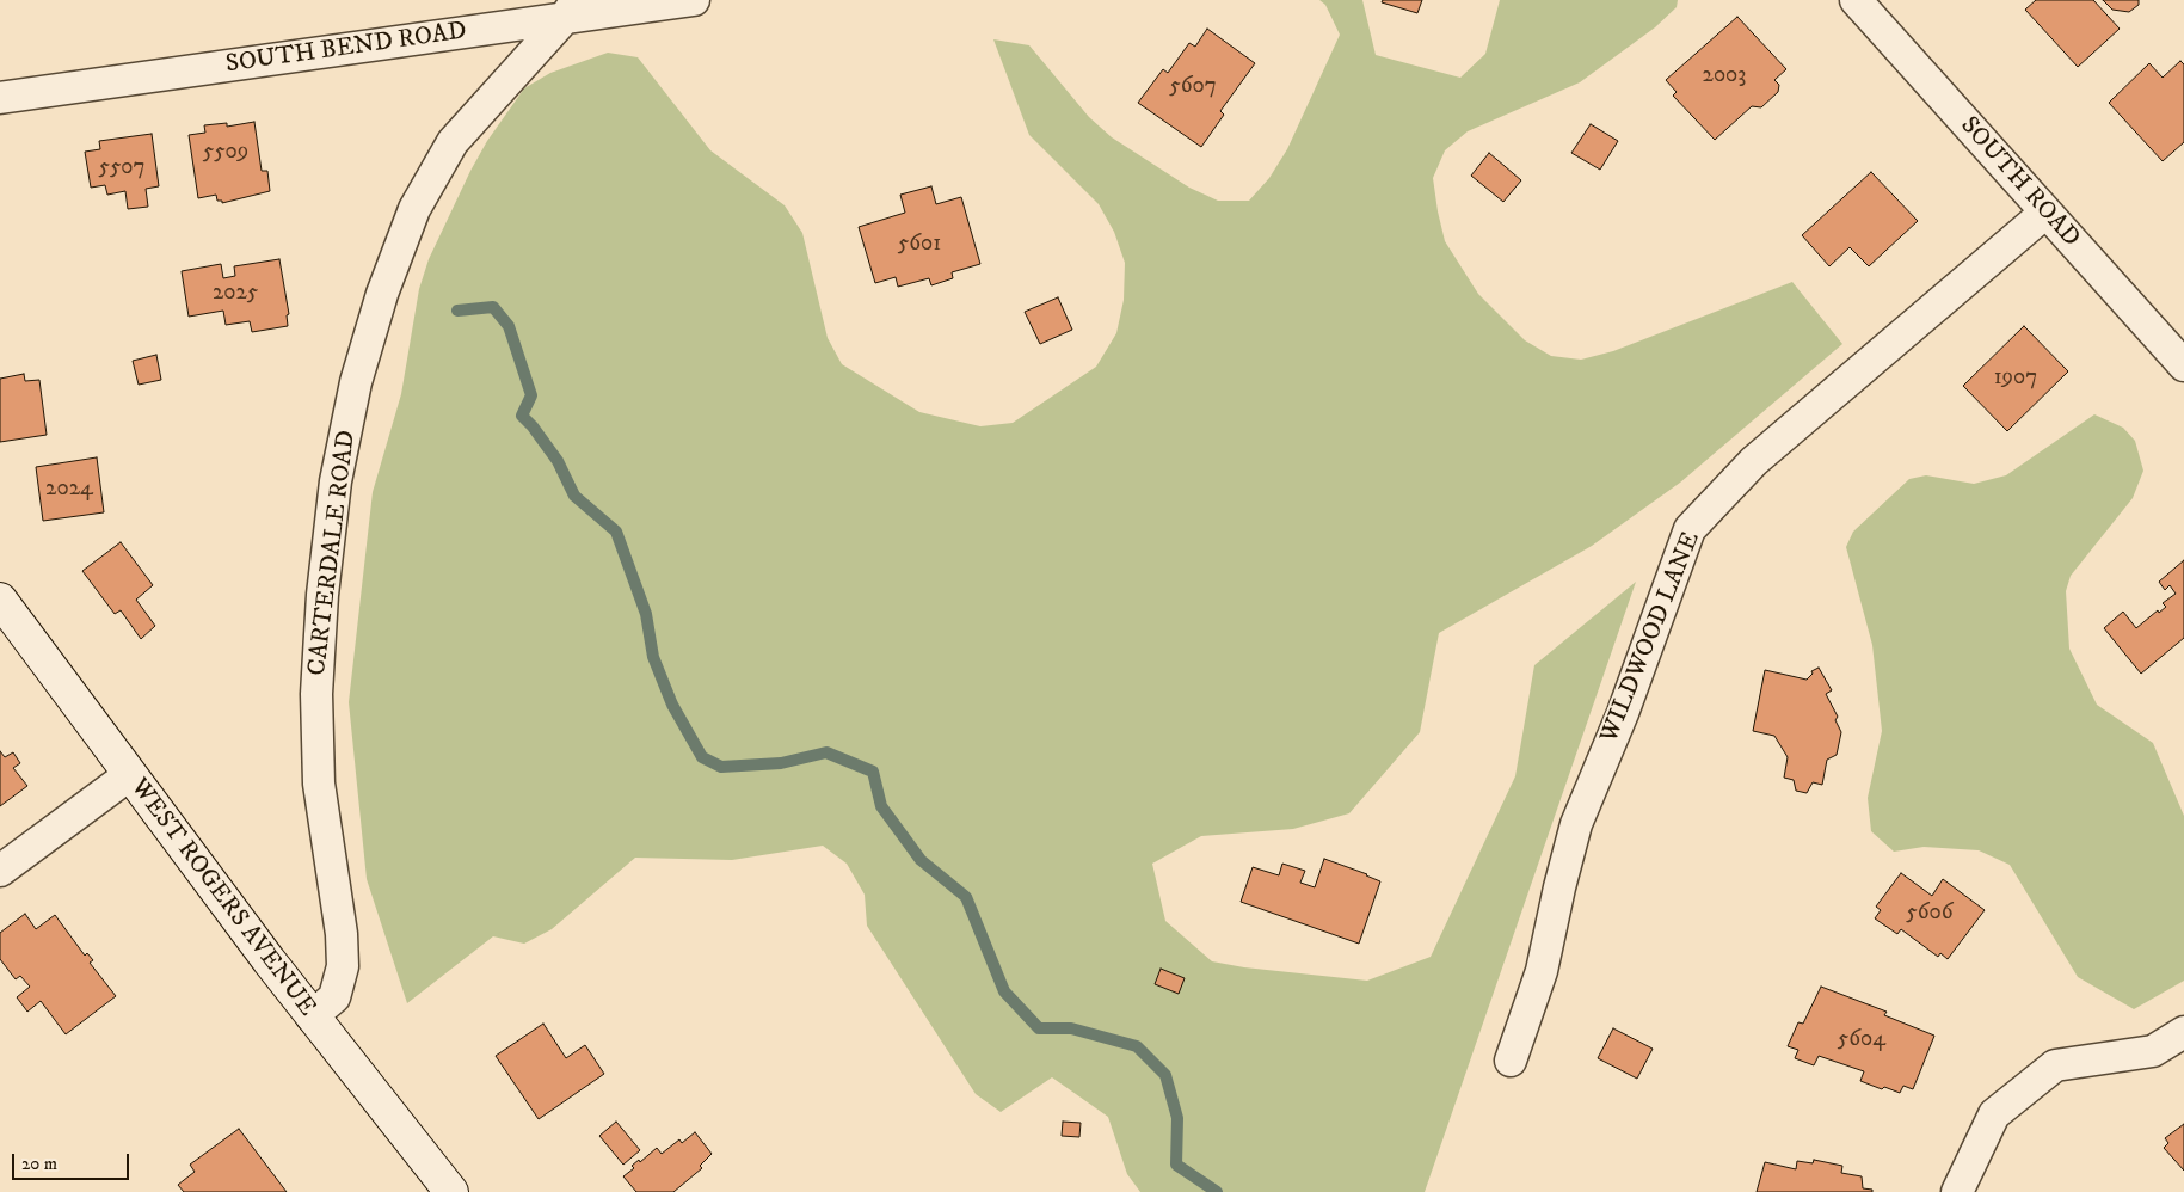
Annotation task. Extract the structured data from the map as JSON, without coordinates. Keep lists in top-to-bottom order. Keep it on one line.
{"streets":{"street":["SOUTH BEND ROAD","SOUTH ROAD","CARTERDALE ROAD","WILDWOOD LANE","WEST ROGERS AVENUE"]},"crossings":[["SOUTH BEND ROAD","CARTERDALE ROAD"],["SOUTH ROAD","WILDWOOD LANE"],["CARTERDALE ROAD","WEST ROGERS AVENUE"]],"house_numbers":["2003","5607","5509","5507","5601","2025","1907","2024","5606","5604"],"scale_bar":"20 m"}
